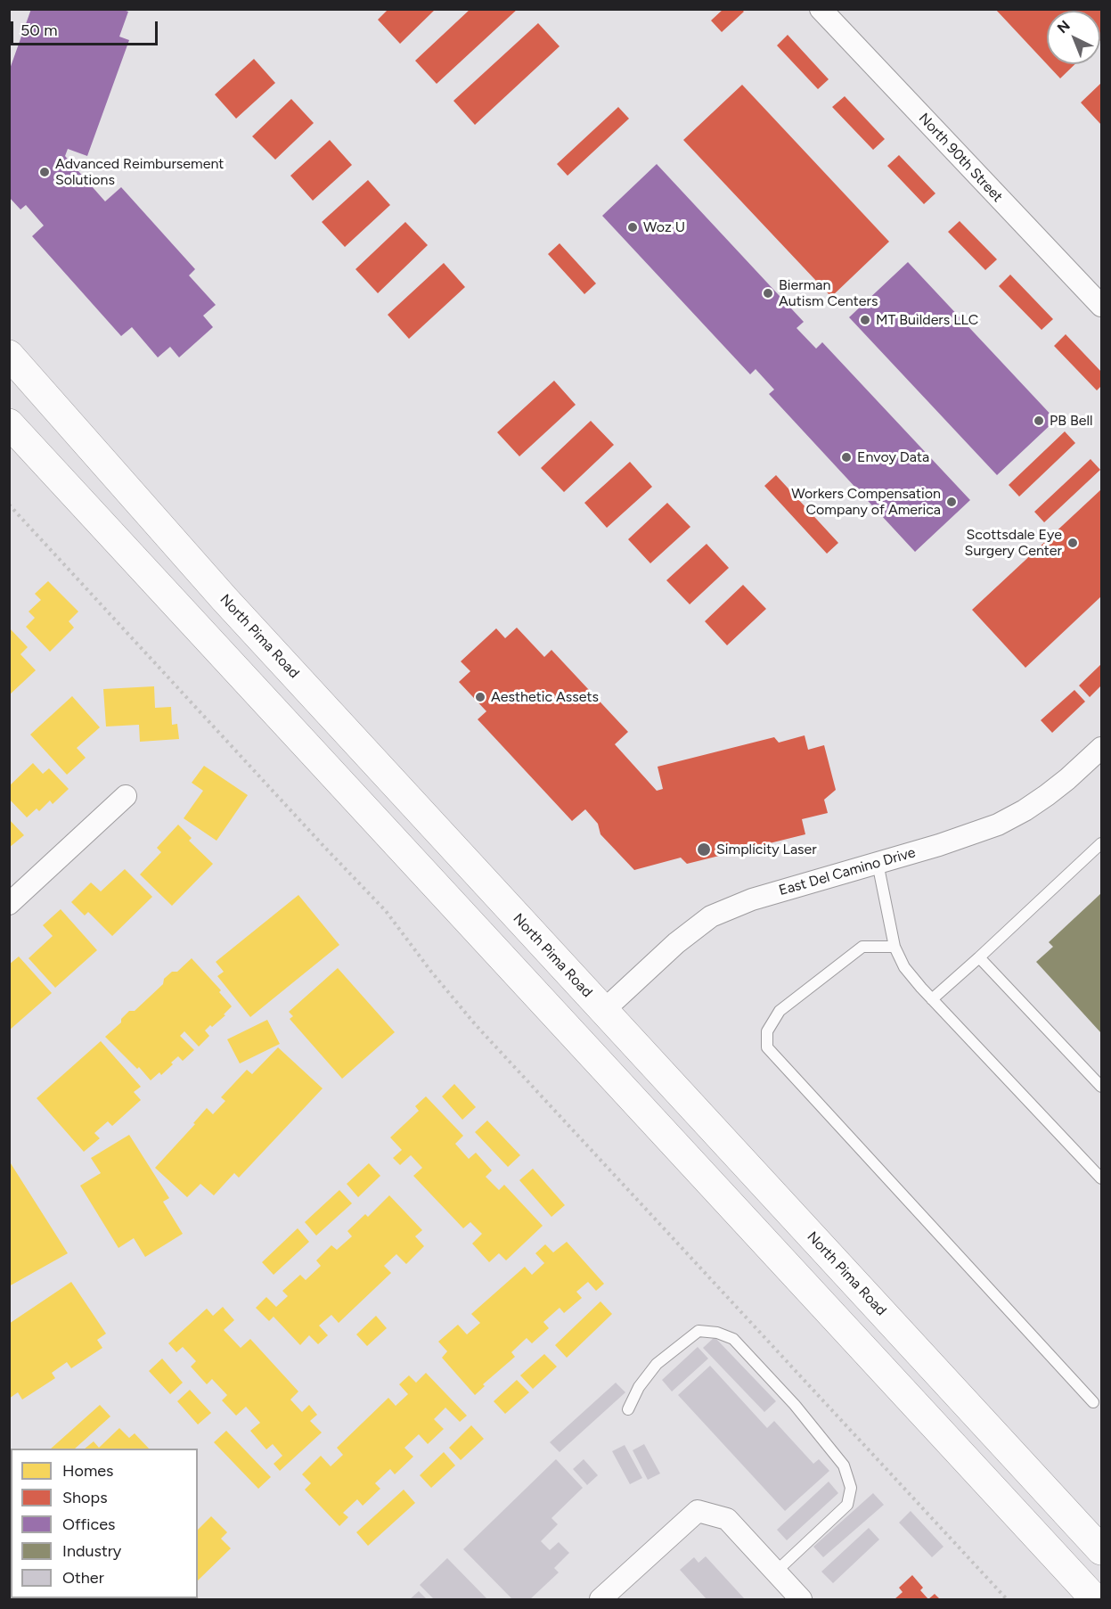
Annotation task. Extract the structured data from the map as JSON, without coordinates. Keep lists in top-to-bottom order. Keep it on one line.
{"streets":{"main road":["North Pima Road"],"street":["North 90th Street","East Del Camino Drive"]},"crossings":[["North Pima Road","East Del Camino Drive"]],"places":["Advanced Reimbursement Solutions","Woz U","Bierman Autism Centers","MT Builders LLC","PB Bell","Envoy Data","Workers Compensation Company of America","Scottsdale Eye Surgery Center","Aesthetic Assets","Simplicity Laser"],"legend":["Homes","Shops","Offices","Industry","Other"],"scale_bar":"50 m","north":"top left"}
